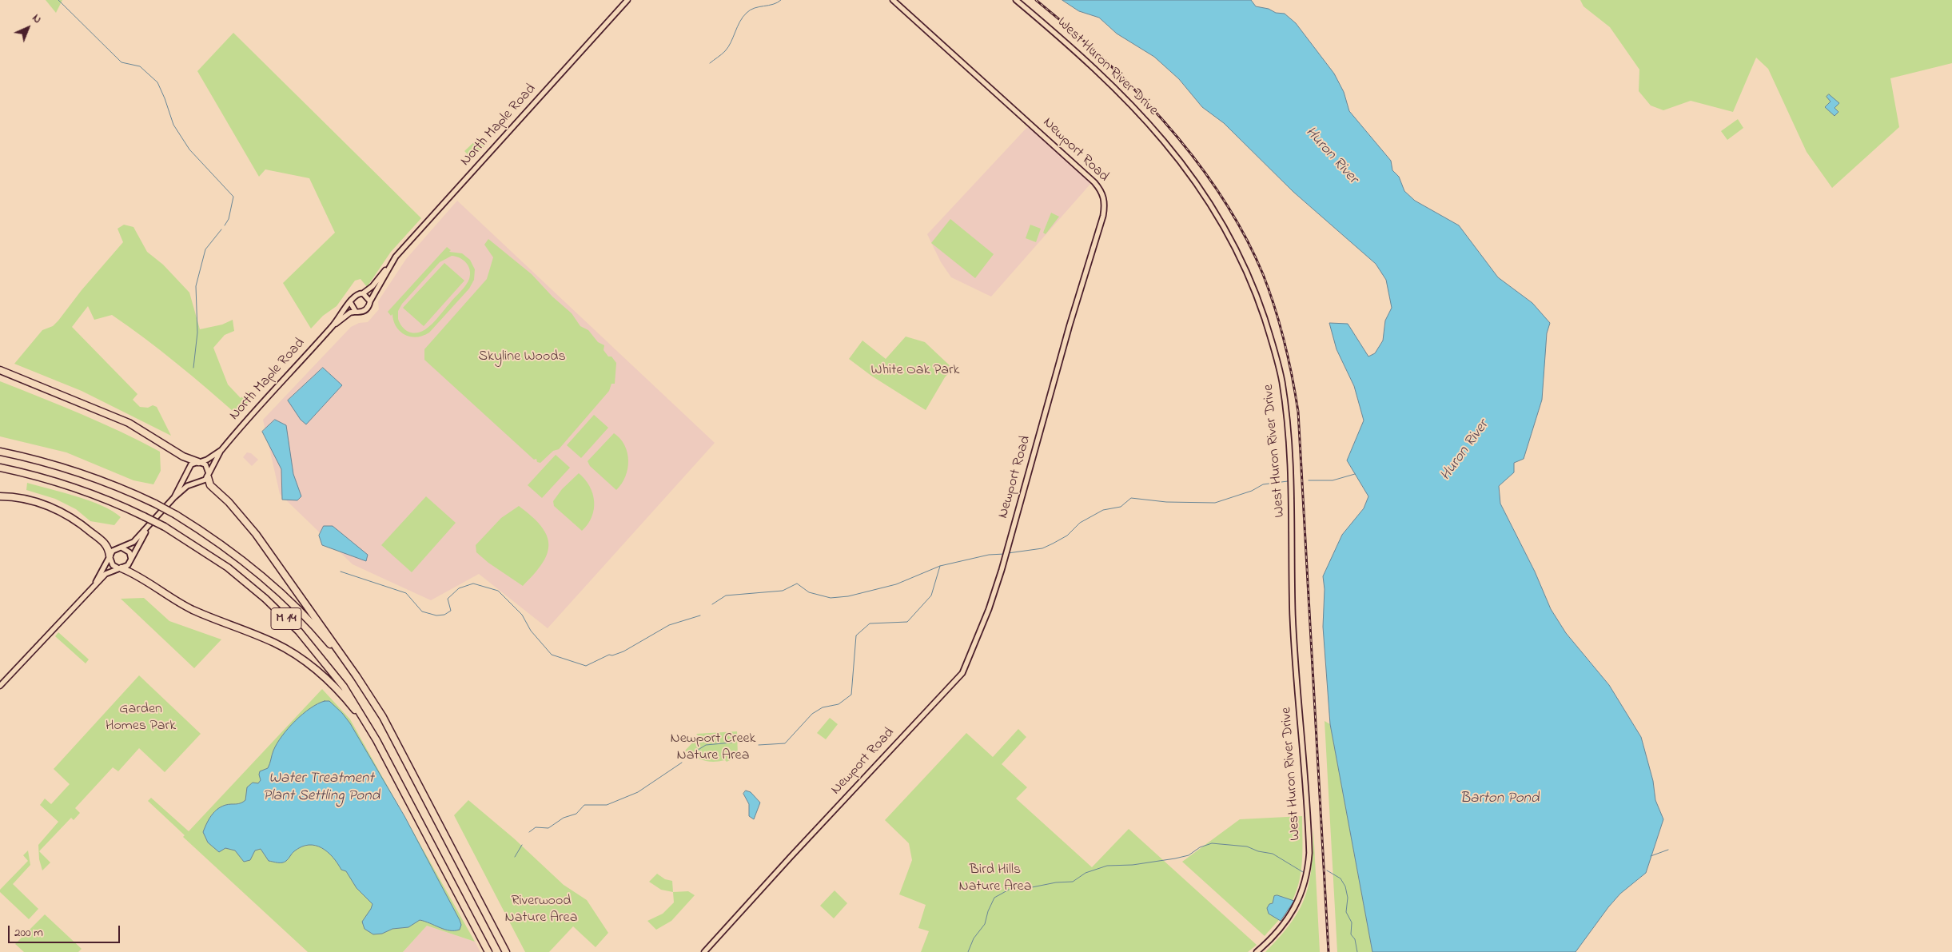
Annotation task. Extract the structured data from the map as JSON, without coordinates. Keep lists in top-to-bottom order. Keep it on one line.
{"streets":{"highway":["M 14"],"street":["West Huron River Drive","North Maple Road","Newport Road"]},"water":["Huron River","Water Treatment Plant Settling Pond","Barton Pond"],"parks":["Skyline Woods","White Oak Park","Garden Homes Park","Newport Creek Nature Area","Bird Hills Nature Area","Riverwood Nature Area"],"scale_bar":"200 m","north":"top right"}
